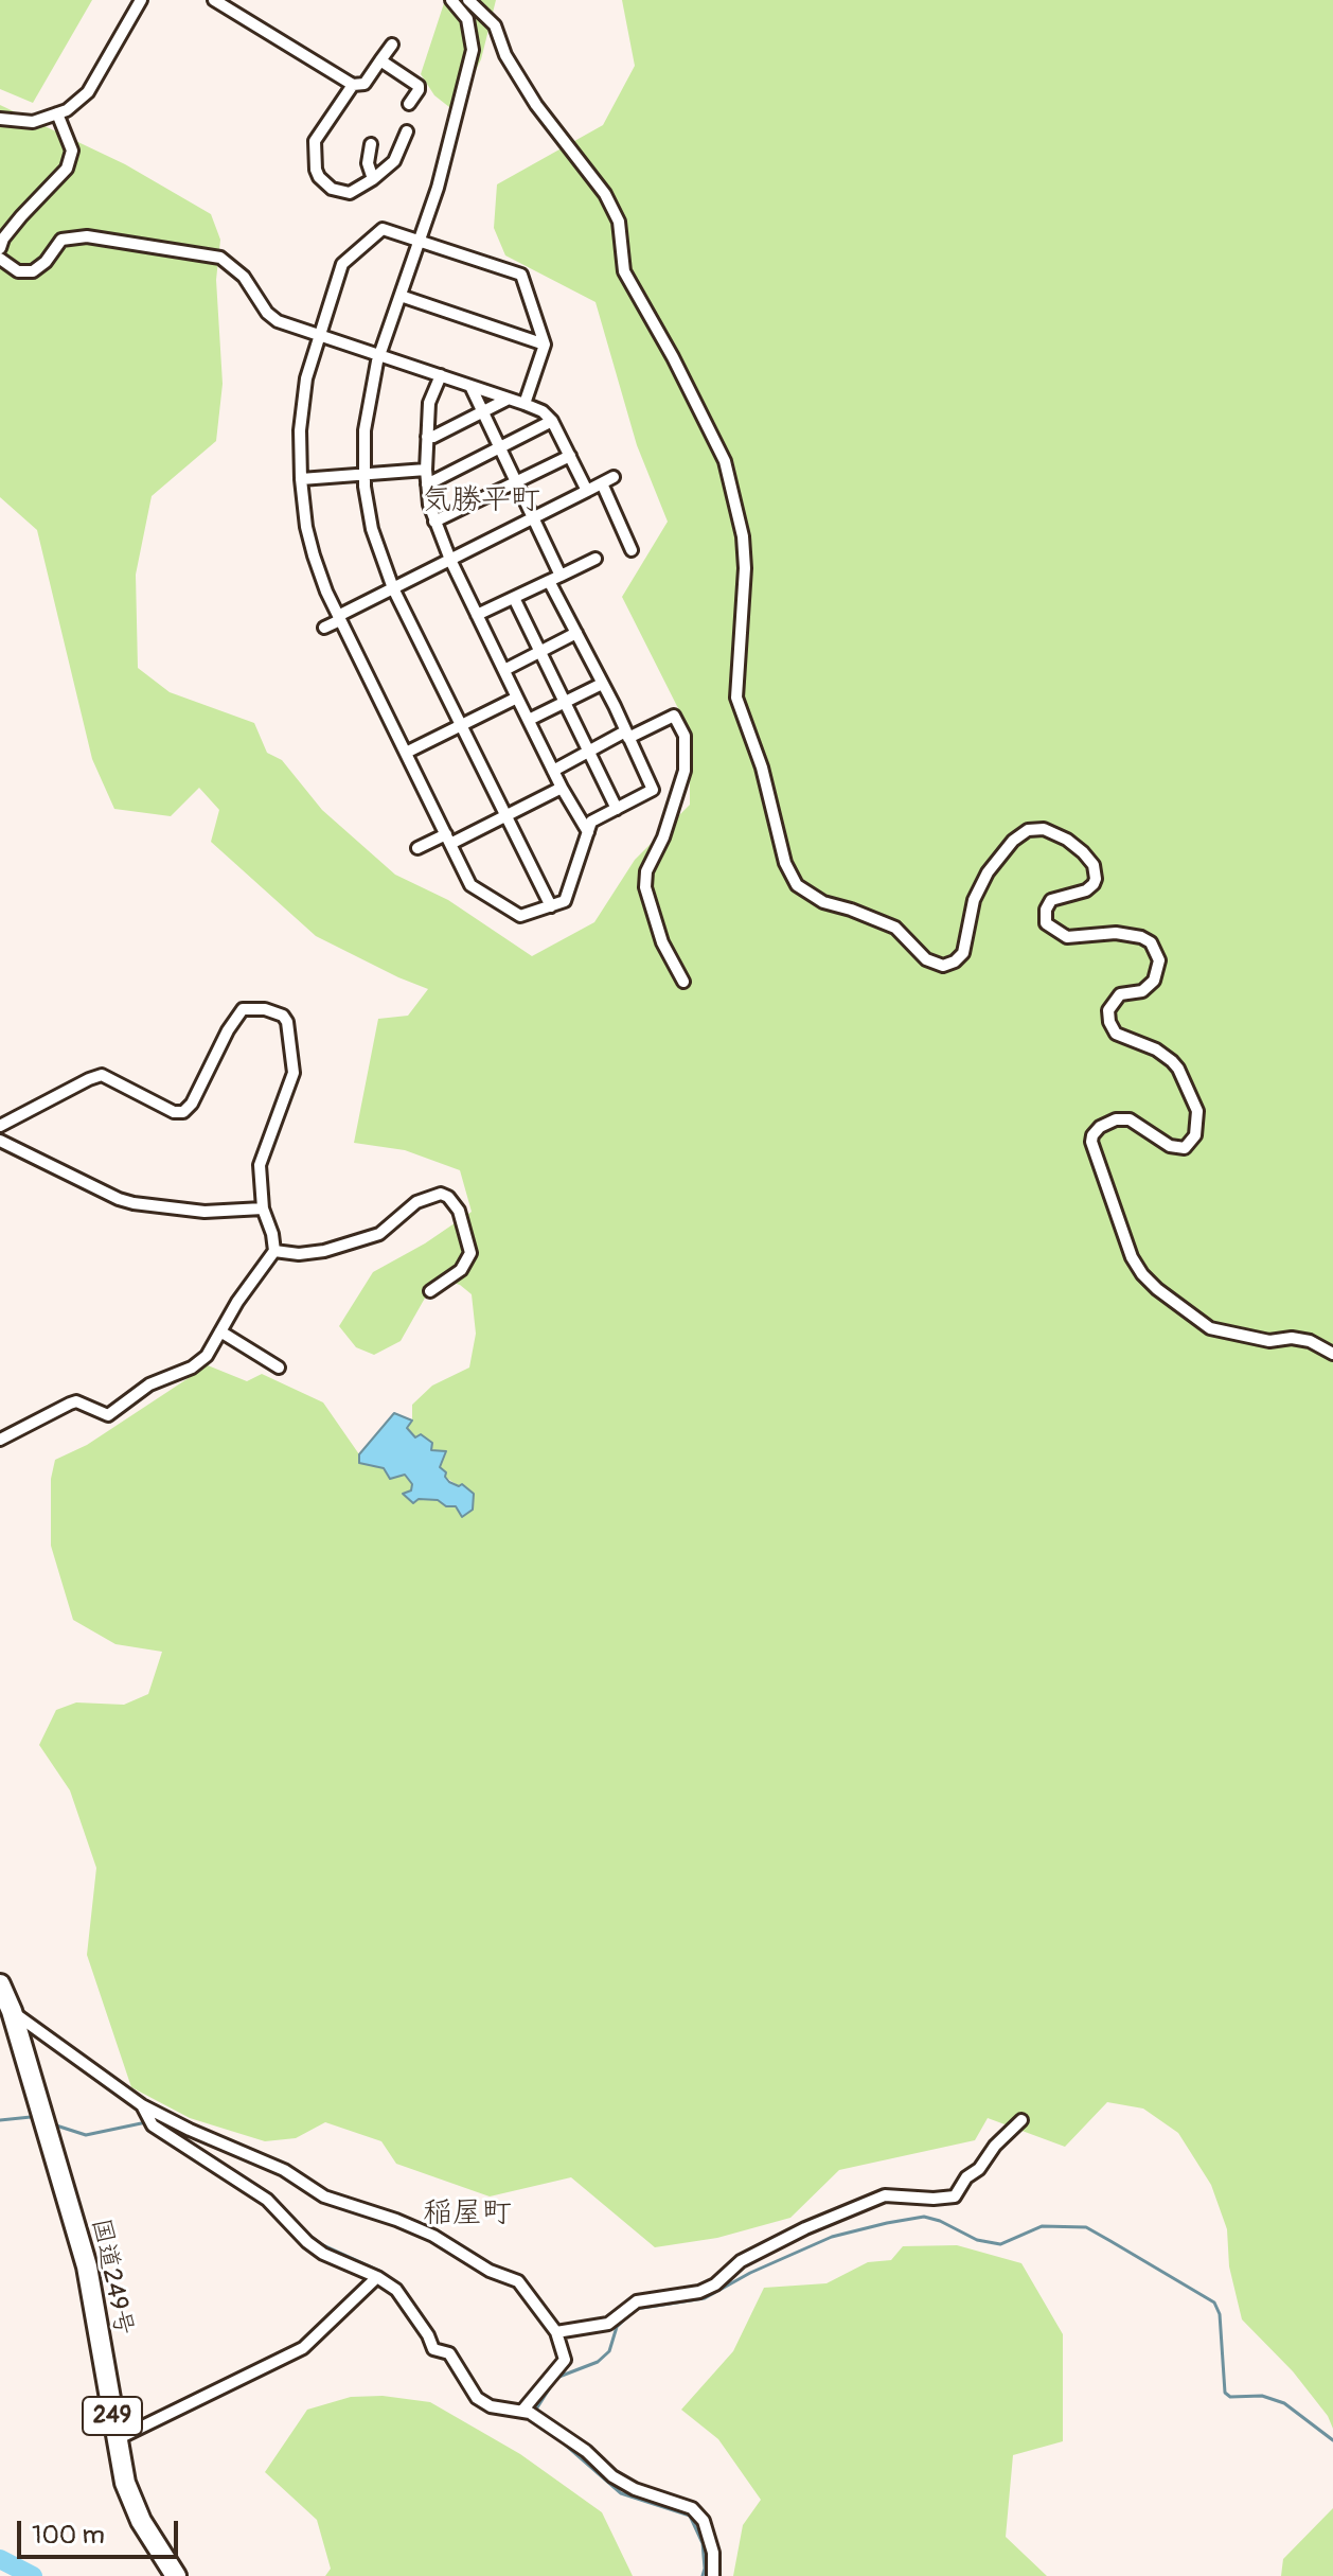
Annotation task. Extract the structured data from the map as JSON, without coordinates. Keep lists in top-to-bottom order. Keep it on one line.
{"streets":{"highway":["国道249号","249"]},"districts":["気勝平町","稲屋町"],"scale_bar":"100 m"}
